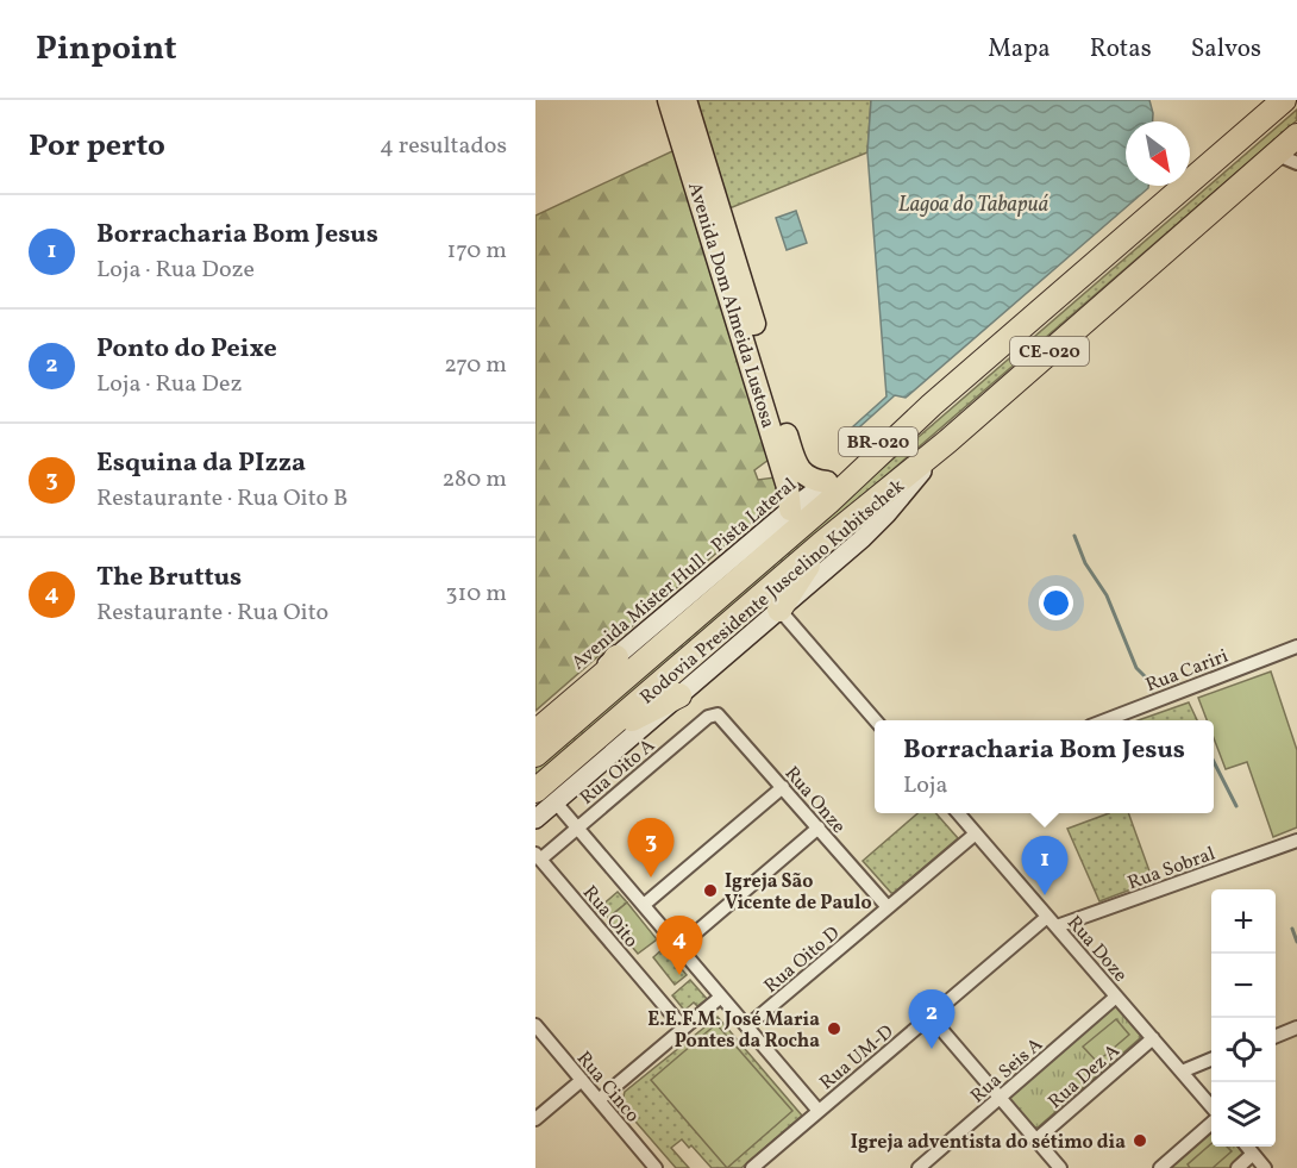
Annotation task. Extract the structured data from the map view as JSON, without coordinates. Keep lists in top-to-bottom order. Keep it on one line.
{"streets":{"highway":["CE-020","BR-020","Rodovia Presidente Juscelino Kubitschek"],"main road":["Avenida Dom Almeida Lustosa","Avenida Mister Hull - Pista Lateral"],"street":["Rua Cariri","Rua Oito A","Rua Onze","Rua Sobral","Rua Oito","Rua Doze","Rua Oito D","Rua UM-D","Rua Seis A","Rua Dez A","Rua Cinco"]},"crossings":[["Avenida Dom Almeida Lustosa","BR-020"],["Avenida Dom Almeida Lustosa","Avenida Mister Hull - Pista Lateral"],["BR-020","Avenida Mister Hull - Pista Lateral"],["BR-020","Rodovia Presidente Juscelino Kubitschek"],["Rodovia Presidente Juscelino Kubitschek","Rua Oito"],["Rua Oito A","Rua Onze"],["Rua Oito A","Rua Oito"],["Rua Onze","Rua Oito D"],["Rua Sobral","Rua Doze"],["Rua Sobral","Rua UM-D"],["Rua Oito","Rua Oito D"],["Rua Oito","Rua UM-D"],["Rua Doze","Rua Oito D"],["Rua Doze","Rua UM-D"],["Rua Doze","Rua Seis A"],["Rua Doze","Rua Dez A"]],"water":["Lagoa do Tabapuá"],"places":["Igreja São Vicente de Paulo","E.E.F.M. José Maria Pontes da Rocha","Igreja adventista do sétimo dia"],"north":"bottom right","page":{"header":"Pinpoint","nav":["Mapa","Rotas","Salvos"],"heading":["Por perto","4 resultados"],"list":[{"mark":"1","name":"Borracharia Bom Jesus","note":"Loja · Rua Doze","value":"170 m"},{"mark":"2","name":"Ponto do Peixe","note":"Loja · Rua Dez","value":"270 m"},{"mark":"3","name":"Esquina da PIzza","note":"Restaurante · Rua Oito B","value":"280 m"},{"mark":"4","name":"The Bruttus","note":"Restaurante · Rua Oito","value":"310 m"}],"popup":["Borracharia Bom Jesus","Loja"],"pins":["3","1","4","2"],"map_buttons":["+","−"]}}
